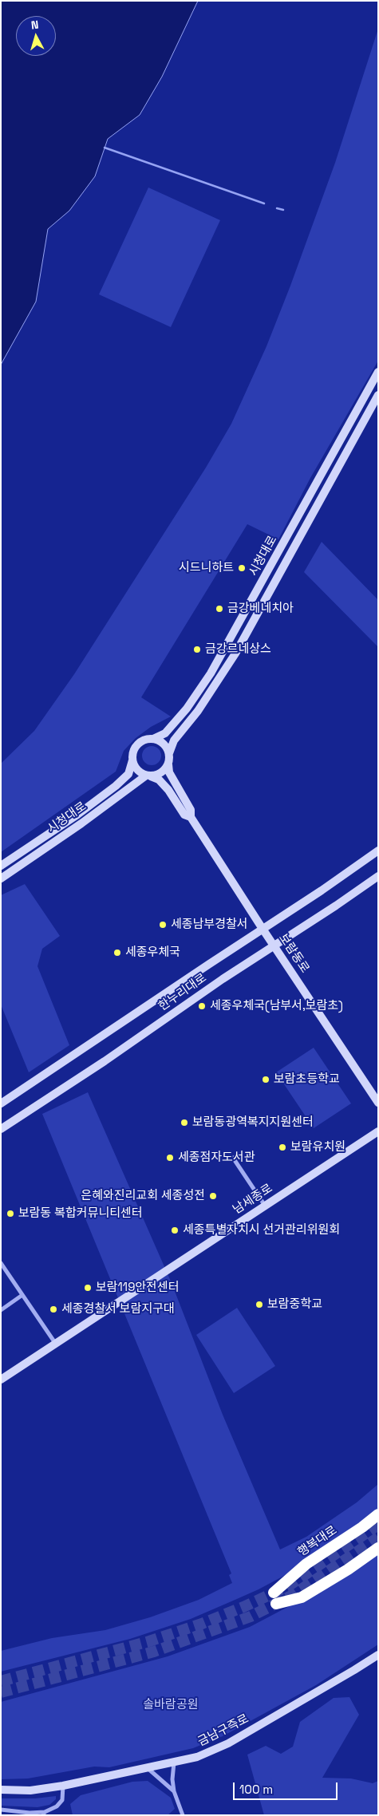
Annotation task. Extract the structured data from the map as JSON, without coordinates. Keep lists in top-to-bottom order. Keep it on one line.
{"streets":{"highway":["행복대로"],"street":["시청대로","보람동로","한누리대로","남세종로","금남구즉로"]},"crossings":[["보람동로","한누리대로"]],"parks":["솔바람공원"],"places":["시드니하트","금강베네치아","금강르네상스","세종남부경찰서","세종우체국","세종우체국(남부서,보람초)","보람초등학교","보람동광역복지지원센터","보람유치원","세종점자도서관","은혜와진리교회 세종성전","보람동 복합커뮤니티센터","세종특별자치시 선거관리위원회","보람119안전센터","보람중학교","세종경찰서 보람지구대"],"scale_bar":"100 m","north":"top"}
